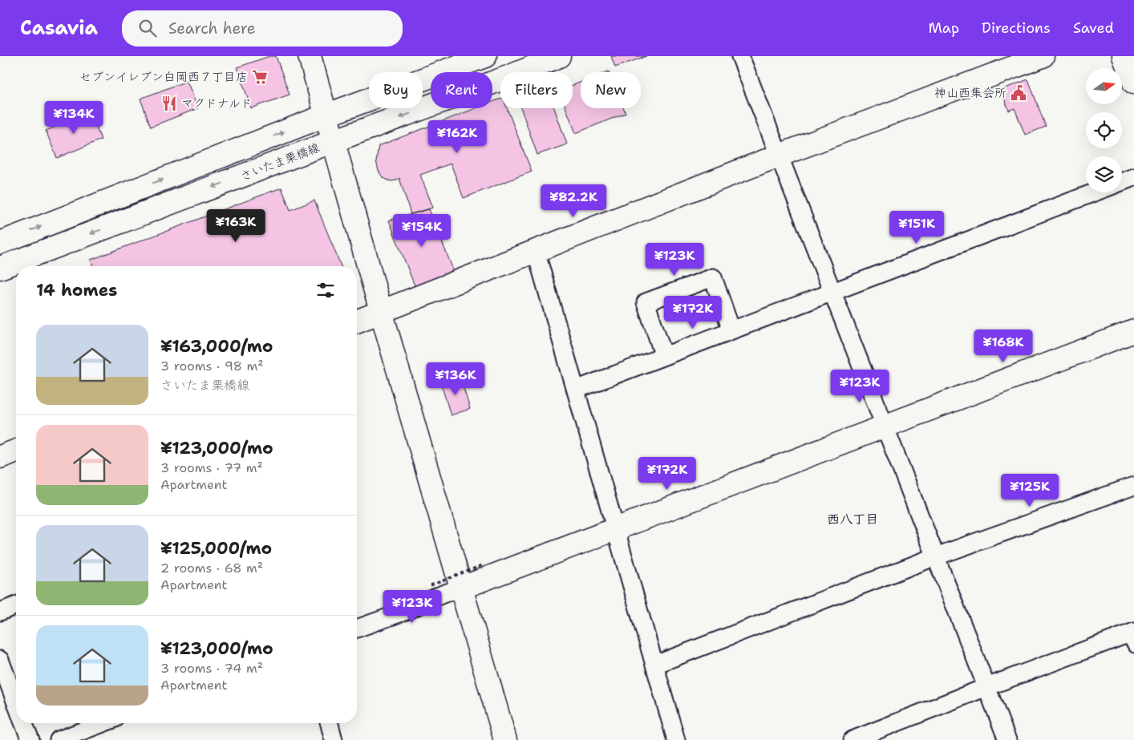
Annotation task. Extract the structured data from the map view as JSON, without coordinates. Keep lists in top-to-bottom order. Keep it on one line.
{"streets":{"street":["さいたま栗橋線"]},"districts":["西八丁目"],"places":{"supermarket":["セブンイレブン白岡西７丁目店"],"public building":["神山西集会所"],"restaurant":["マクドナルド"]},"north":"right","page":{"header":"Casavia","search":"Search here","nav":["Map","Directions","Saved"],"chip":["Buy","Rent","Filters","New"],"price":["¥134K","¥162K","¥82.2K","¥163K","¥151K","¥154K","¥123K","¥172K","¥168K","¥136K","¥123K","¥172K","¥125K","¥123K"],"heading":"14 homes","list":[{"name":"¥163,000/mo","note":"3 rooms · 98 m² · さいたま栗橋線"},{"name":"¥123,000/mo","note":"3 rooms · 77 m² · Apartment"},{"name":"¥125,000/mo","note":"2 rooms · 68 m² · Apartment"},{"name":"¥123,000/mo","note":"3 rooms · 74 m² · Apartment"}]}}
